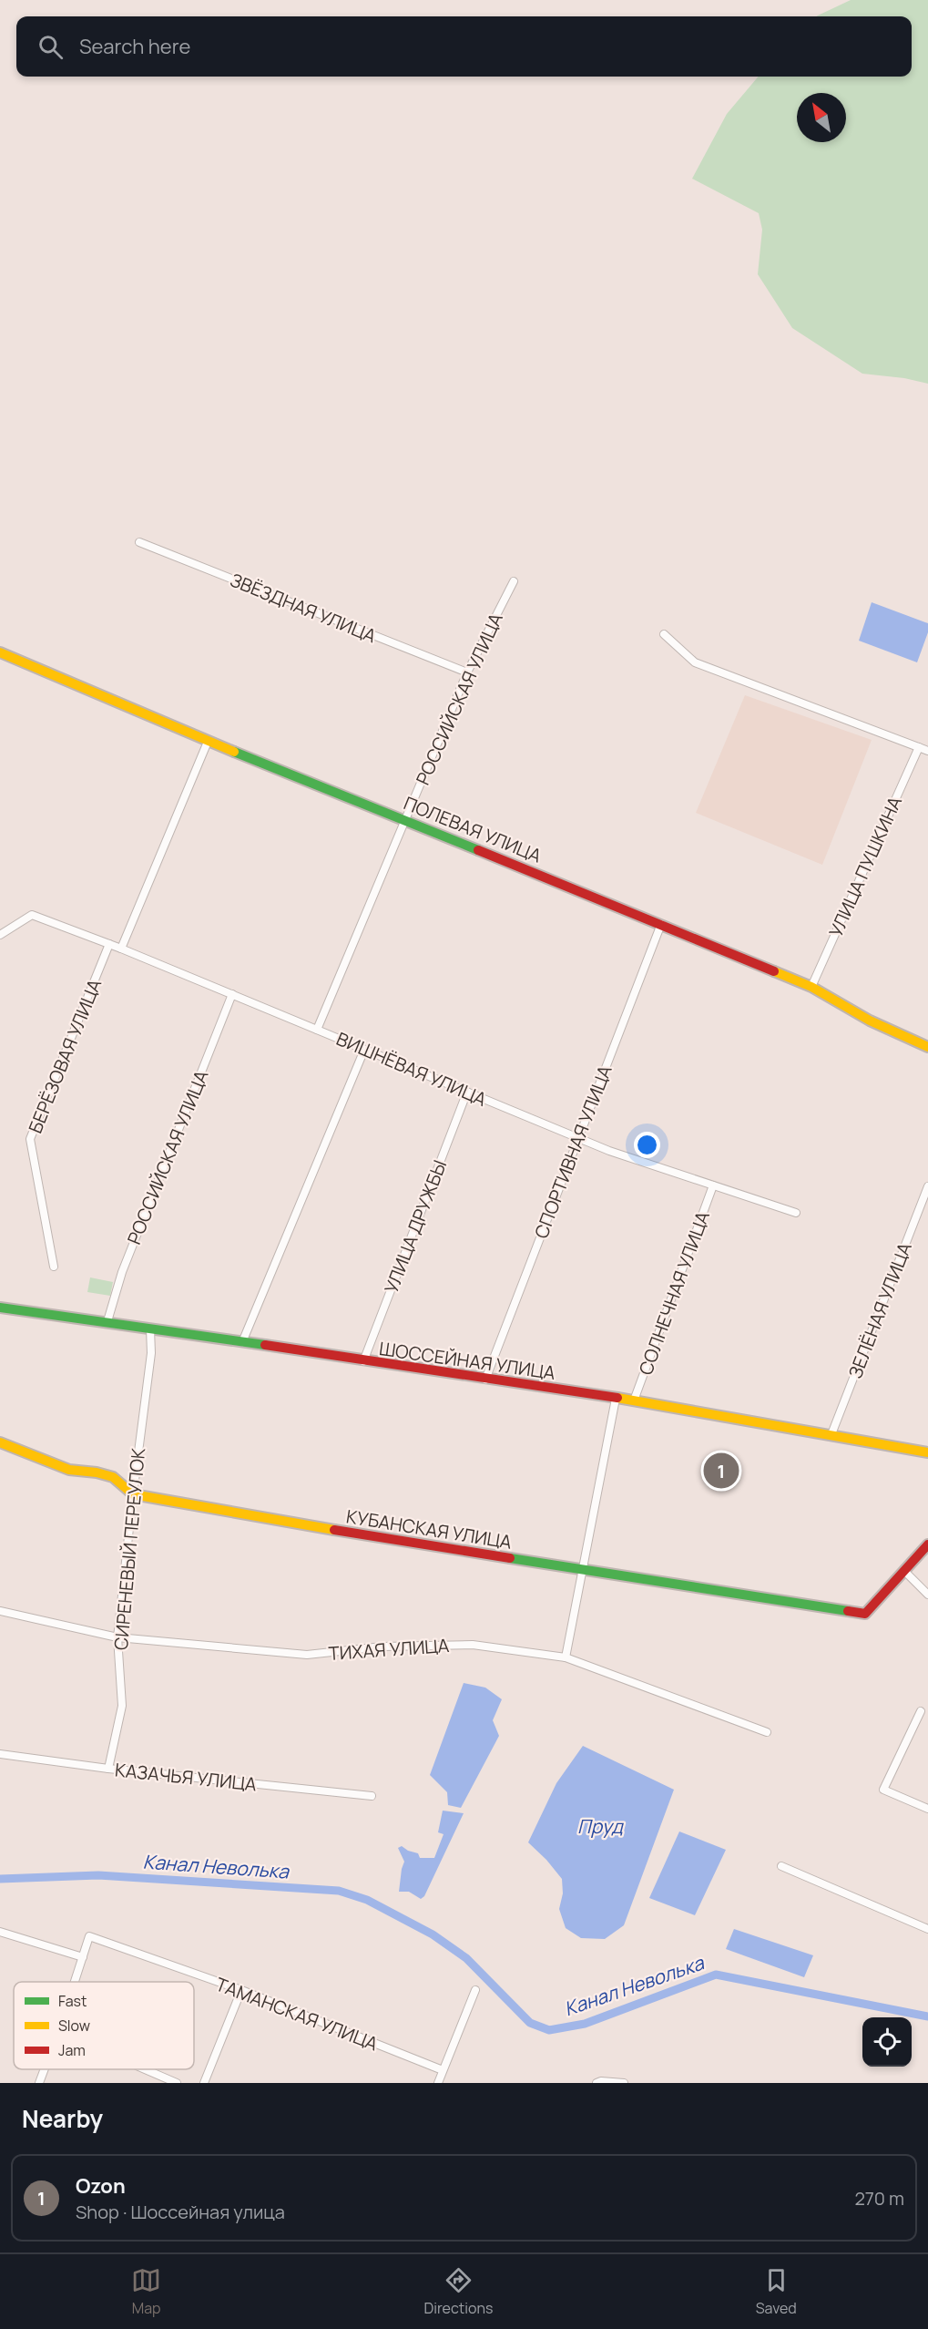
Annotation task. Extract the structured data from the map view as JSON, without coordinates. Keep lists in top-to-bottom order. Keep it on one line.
{"streets":{"street":["ЗВЁЗДНАЯ УЛИЦА","РОССИЙСКАЯ УЛИЦА","ПОЛЕВАЯ УЛИЦА","УЛИЦА ПУШКИНА","БЕРЁЗОВАЯ УЛИЦА","ВИШНЁВАЯ УЛИЦА","СПОРТИВНАЯ УЛИЦА","УЛИЦА ДРУЖБЫ","СОЛНЕЧНАЯ УЛИЦА","ЗЕЛЁНАЯ УЛИЦА","ШОССЕЙНАЯ УЛИЦА","КУБАНСКАЯ УЛИЦА","СИРЕНЕВЫЙ ПЕРЕУЛОК","ТИХАЯ УЛИЦА","КАЗАЧЬЯ УЛИЦА","ТАМАНСКАЯ УЛИЦА"]},"crossings":[["ЗВЁЗДНАЯ УЛИЦА","РОССИЙСКАЯ УЛИЦА"],["РОССИЙСКАЯ УЛИЦА","ПОЛЕВАЯ УЛИЦА"],["РОССИЙСКАЯ УЛИЦА","ВИШНЁВАЯ УЛИЦА"],["РОССИЙСКАЯ УЛИЦА","ШОССЕЙНАЯ УЛИЦА"],["ПОЛЕВАЯ УЛИЦА","УЛИЦА ПУШКИНА"],["ПОЛЕВАЯ УЛИЦА","СПОРТИВНАЯ УЛИЦА"],["БЕРЁЗОВАЯ УЛИЦА","ВИШНЁВАЯ УЛИЦА"],["ВИШНЁВАЯ УЛИЦА","СПОРТИВНАЯ УЛИЦА"],["ВИШНЁВАЯ УЛИЦА","УЛИЦА ДРУЖБЫ"],["ВИШНЁВАЯ УЛИЦА","СОЛНЕЧНАЯ УЛИЦА"],["СПОРТИВНАЯ УЛИЦА","ШОССЕЙНАЯ УЛИЦА"],["УЛИЦА ДРУЖБЫ","ШОССЕЙНАЯ УЛИЦА"],["СОЛНЕЧНАЯ УЛИЦА","ШОССЕЙНАЯ УЛИЦА"],["ЗЕЛЁНАЯ УЛИЦА","ШОССЕЙНАЯ УЛИЦА"],["ШОССЕЙНАЯ УЛИЦА","СИРЕНЕВЫЙ ПЕРЕУЛОК"],["КУБАНСКАЯ УЛИЦА","СИРЕНЕВЫЙ ПЕРЕУЛОК"],["СИРЕНЕВЫЙ ПЕРЕУЛОК","ТИХАЯ УЛИЦА"],["СИРЕНЕВЫЙ ПЕРЕУЛОК","КАЗАЧЬЯ УЛИЦА"]],"water":["Пруд","Канал Неволька"],"legend":["Fast","Slow","Jam"],"north":"top left","page":{"search":"Search here","pins":"1","heading":"Nearby","list":[{"mark":"1","name":"Ozon","note":"Shop · Шоссейная улица","value":"270 m"}],"nav":["Map","Directions","Saved"]}}
